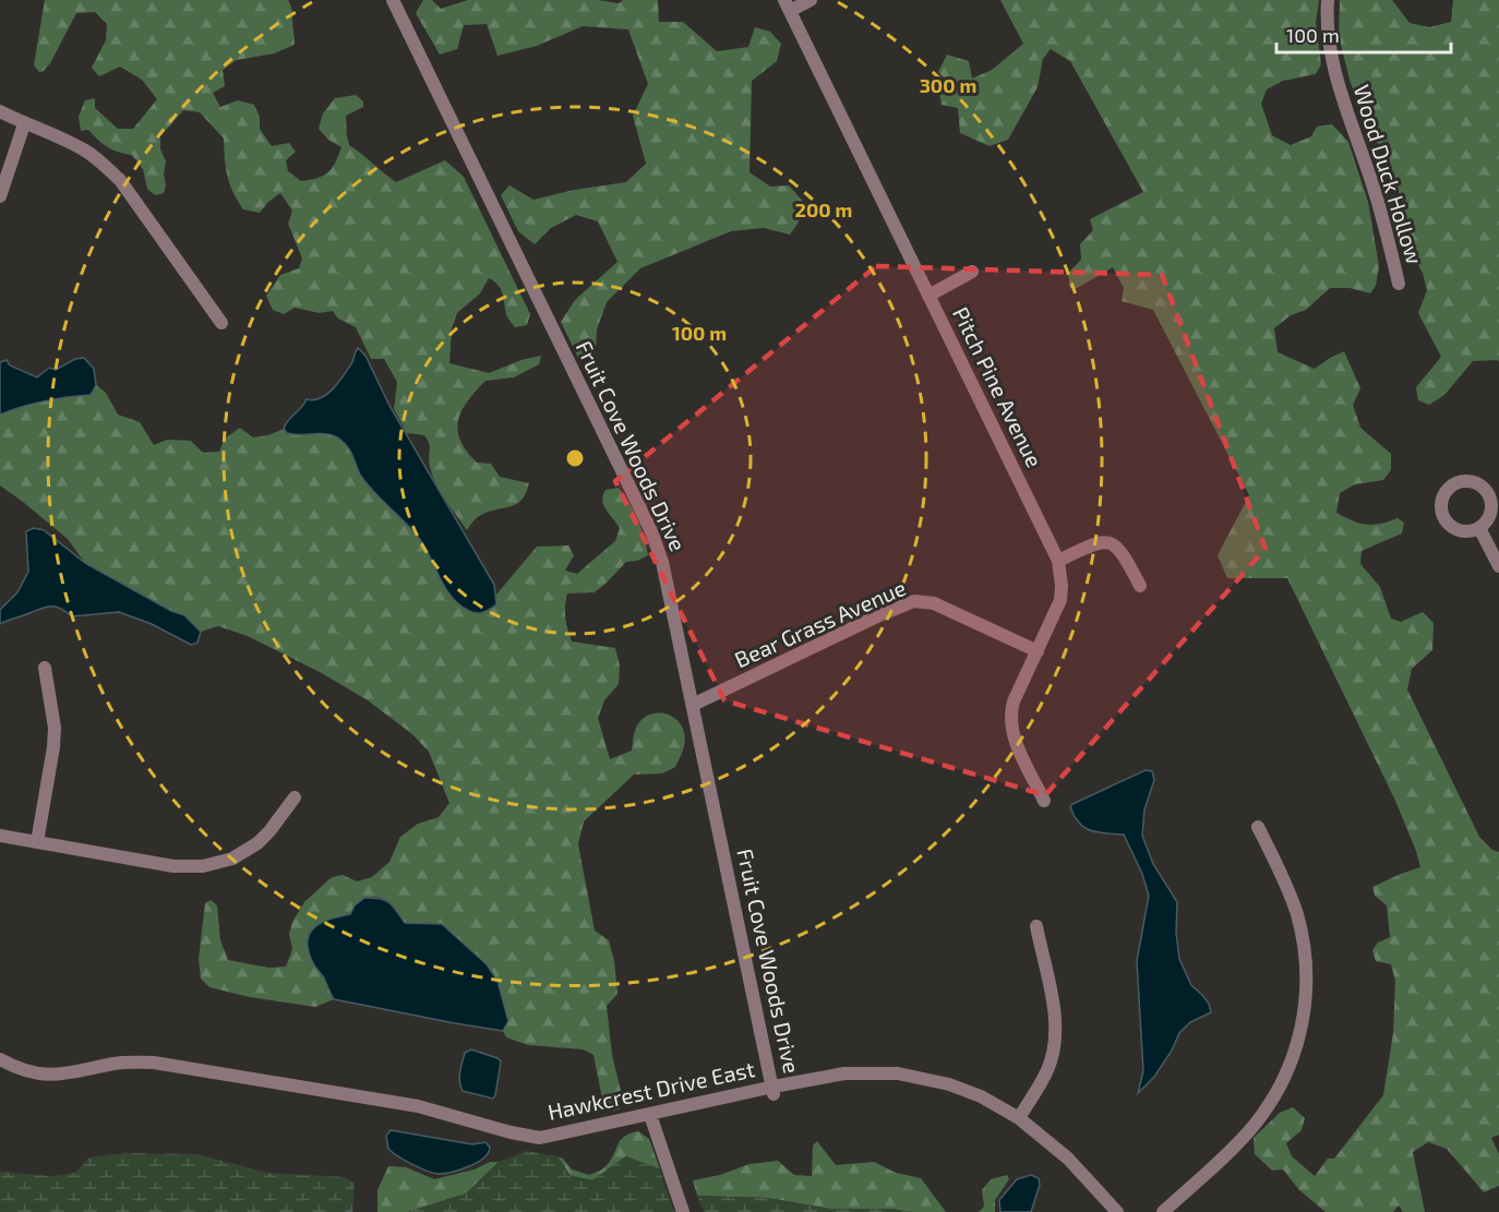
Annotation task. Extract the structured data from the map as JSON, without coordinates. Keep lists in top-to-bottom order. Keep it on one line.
{"streets":{"street":["Wood Duck Hollow","Pitch Pine Avenue","Fruit Cove Woods Drive","Bear Grass Avenue","Hawkcrest Drive East"]},"crossings":[["Pitch Pine Avenue","Bear Grass Avenue"],["Fruit Cove Woods Drive","Bear Grass Avenue"],["Fruit Cove Woods Drive","Hawkcrest Drive East"]],"scale_bar":"100 m","rings":["300 m","200 m","100 m"]}
